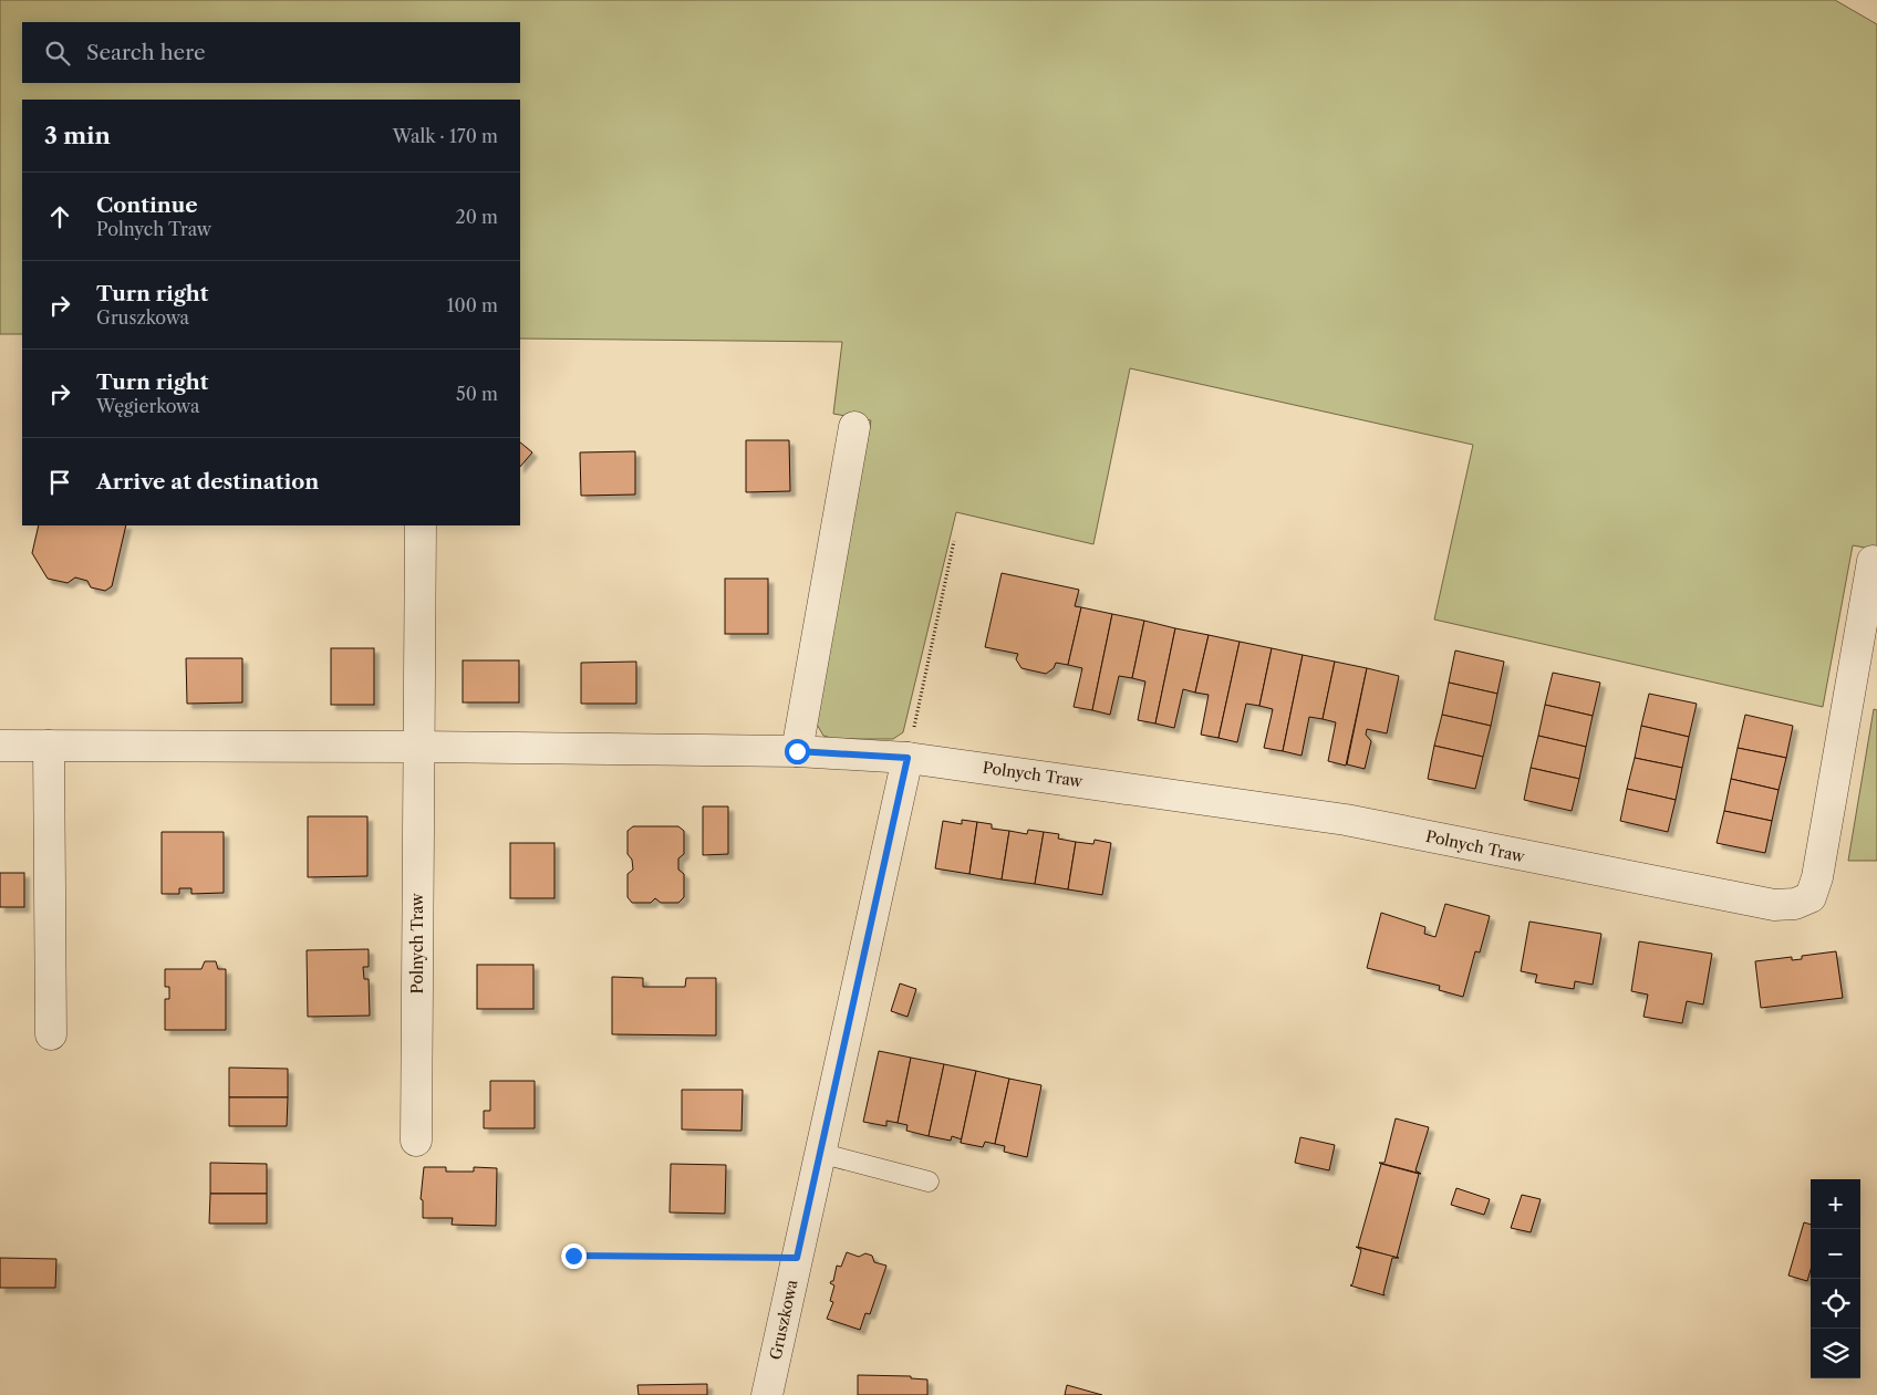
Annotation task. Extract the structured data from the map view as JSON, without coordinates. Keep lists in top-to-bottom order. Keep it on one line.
{"streets":{"street":["Polnych Traw","Gruszkowa"]},"crossings":[["Polnych Traw","Gruszkowa"]],"page":{"search":"Search here","heading":["3 min","Walk · 170 m"],"list":[["Continue","Polnych Traw","20 m"],["Turn right","Gruszkowa","100 m"],["Turn right","Węgierkowa","50 m"],"Arrive at destination"],"map_buttons":["+","−"]}}
